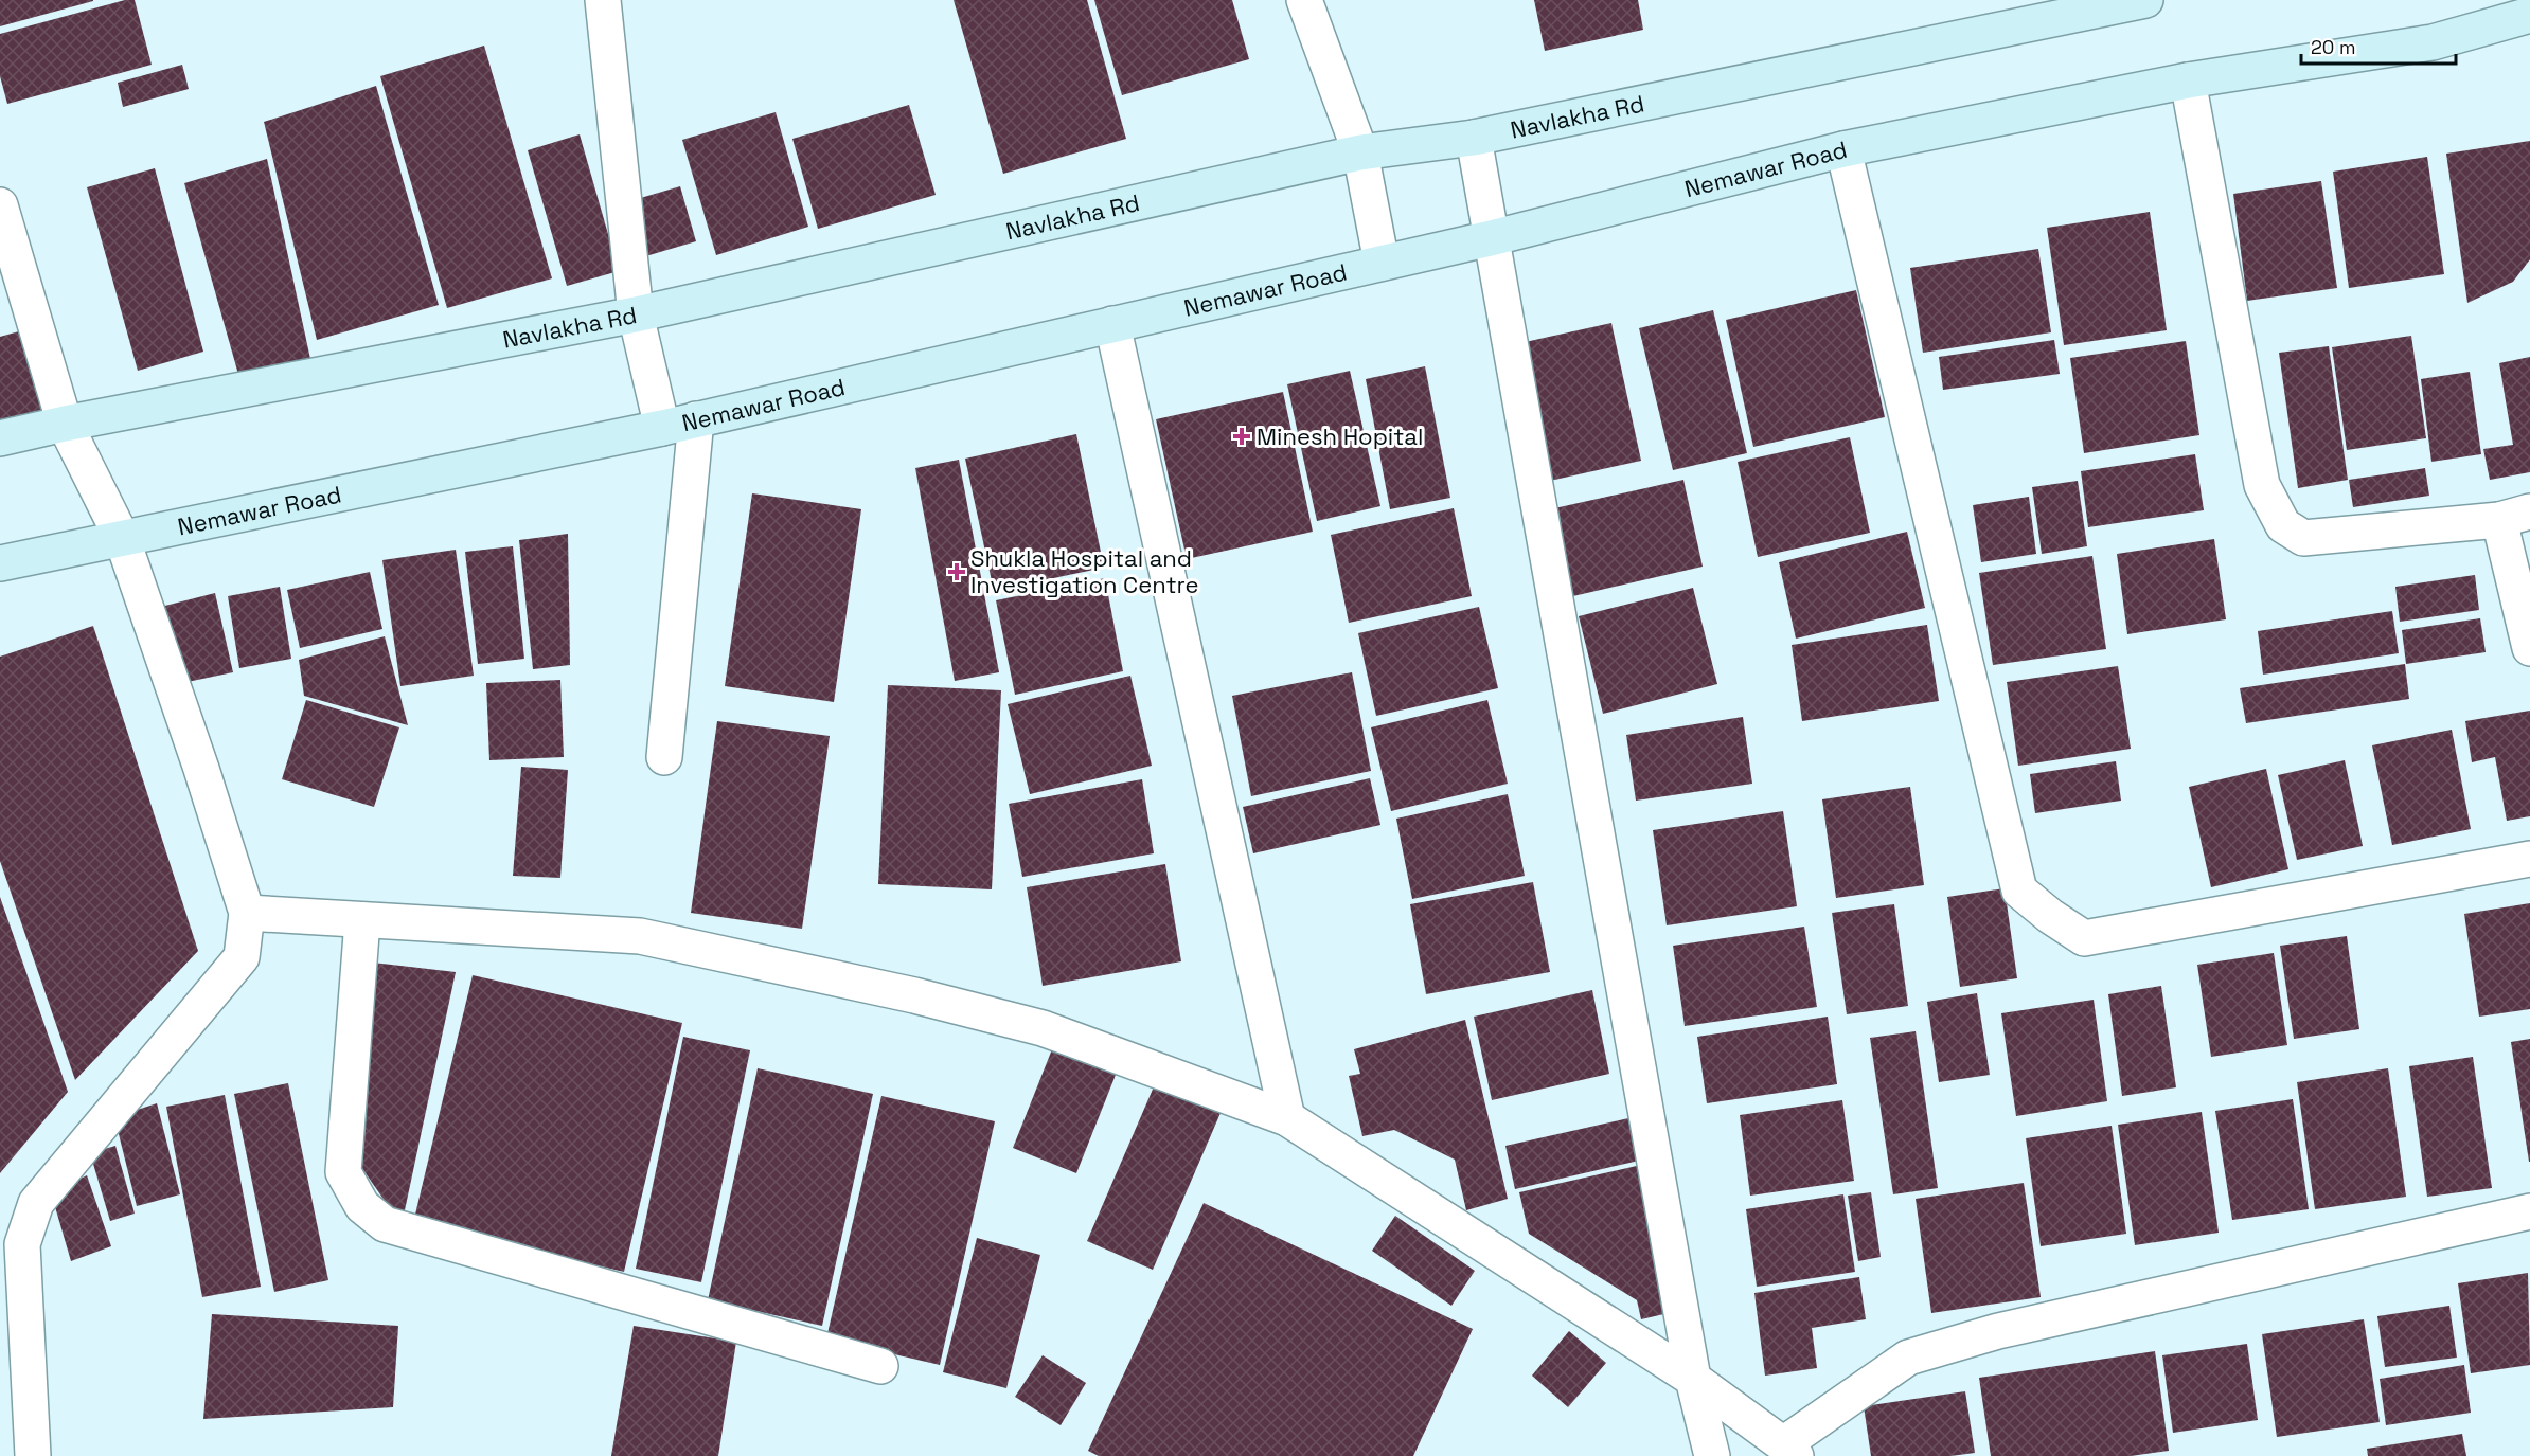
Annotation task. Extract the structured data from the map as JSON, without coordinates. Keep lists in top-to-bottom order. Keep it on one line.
{"streets":{"main road":["Navlakha Rd","Nemawar Road"]},"places":{"health":["Minesh Hopital","Shukla Hospital and Investigation Centre"]},"scale_bar":"20 m"}
